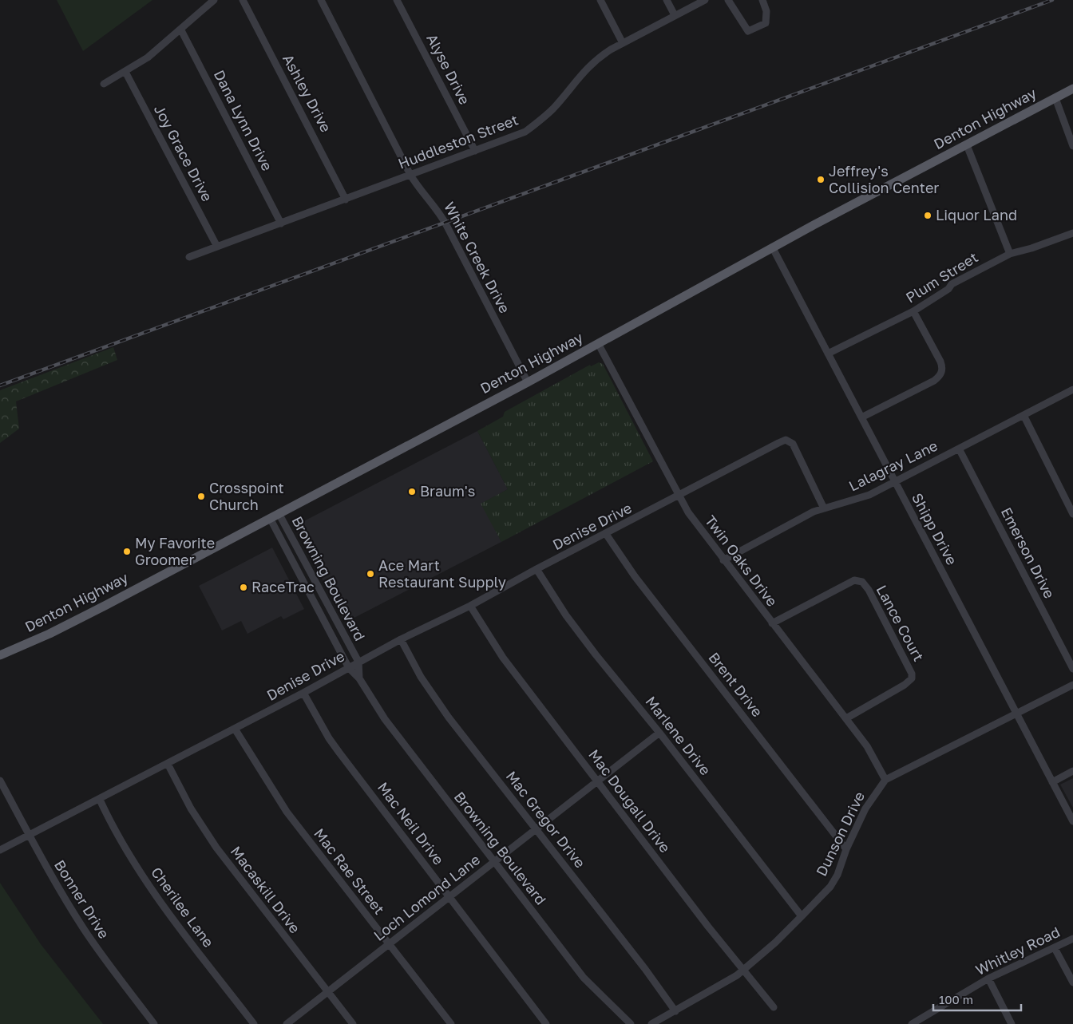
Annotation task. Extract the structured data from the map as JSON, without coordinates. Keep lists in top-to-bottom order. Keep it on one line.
{"streets":{"main road":["Denton Highway"],"street":["Alyse Drive","Ashley Drive","Dana Lynn Drive","Huddleston Street","Joy Grace Drive","White Creek Drive","Plum Street","Lalagray Lane","Denise Drive","Shipp Drive","Emerson Drive","Twin Oaks Drive","Browning Boulevard","Lance Court","Brent Drive","Marlene Drive","Mac Dougall Drive","Mac Gregor Drive","Mac Neil Drive","Dunson Drive","Mac Rae Street","Macaskill Drive","Loch Lomond Lane","Bonner Drive","Cherilee Lane","Whitley Road"]},"crossings":[["Alyse Drive","Huddleston Street"],["Ashley Drive","Huddleston Street"],["Denton Highway","White Creek Drive"],["Denton Highway","Shipp Drive"],["Denton Highway","Twin Oaks Drive"],["Denton Highway","Browning Boulevard"],["Dana Lynn Drive","Huddleston Street"],["Huddleston Street","Joy Grace Drive"],["Huddleston Street","White Creek Drive"],["Plum Street","Shipp Drive"],["Lalagray Lane","Denise Drive"],["Lalagray Lane","Shipp Drive"],["Lalagray Lane","Emerson Drive"],["Lalagray Lane","Twin Oaks Drive"],["Denise Drive","Twin Oaks Drive"],["Denise Drive","Browning Boulevard"],["Denise Drive","Brent Drive"],["Denise Drive","Marlene Drive"],["Denise Drive","Mac Dougall Drive"],["Denise Drive","Mac Gregor Drive"],["Denise Drive","Mac Neil Drive"],["Denise Drive","Mac Rae Street"],["Denise Drive","Macaskill Drive"],["Denise Drive","Bonner Drive"],["Denise Drive","Cherilee Lane"],["Shipp Drive","Dunson Drive"],["Twin Oaks Drive","Lance Court"],["Twin Oaks Drive","Dunson Drive"],["Browning Boulevard","Loch Lomond Lane"],["Brent Drive","Dunson Drive"],["Marlene Drive","Dunson Drive"],["Marlene Drive","Loch Lomond Lane"],["Mac Dougall Drive","Dunson Drive"],["Mac Dougall Drive","Loch Lomond Lane"],["Mac Gregor Drive","Dunson Drive"],["Mac Gregor Drive","Loch Lomond Lane"],["Mac Neil Drive","Loch Lomond Lane"],["Mac Rae Street","Loch Lomond Lane"],["Macaskill Drive","Loch Lomond Lane"]],"places":["Jeffrey's Collision Center","Liquor Land","Braum's","Crosspoint Church","My Favorite Groomer","Ace Mart Restaurant Supply","RaceTrac"],"scale_bar":"100 m"}
